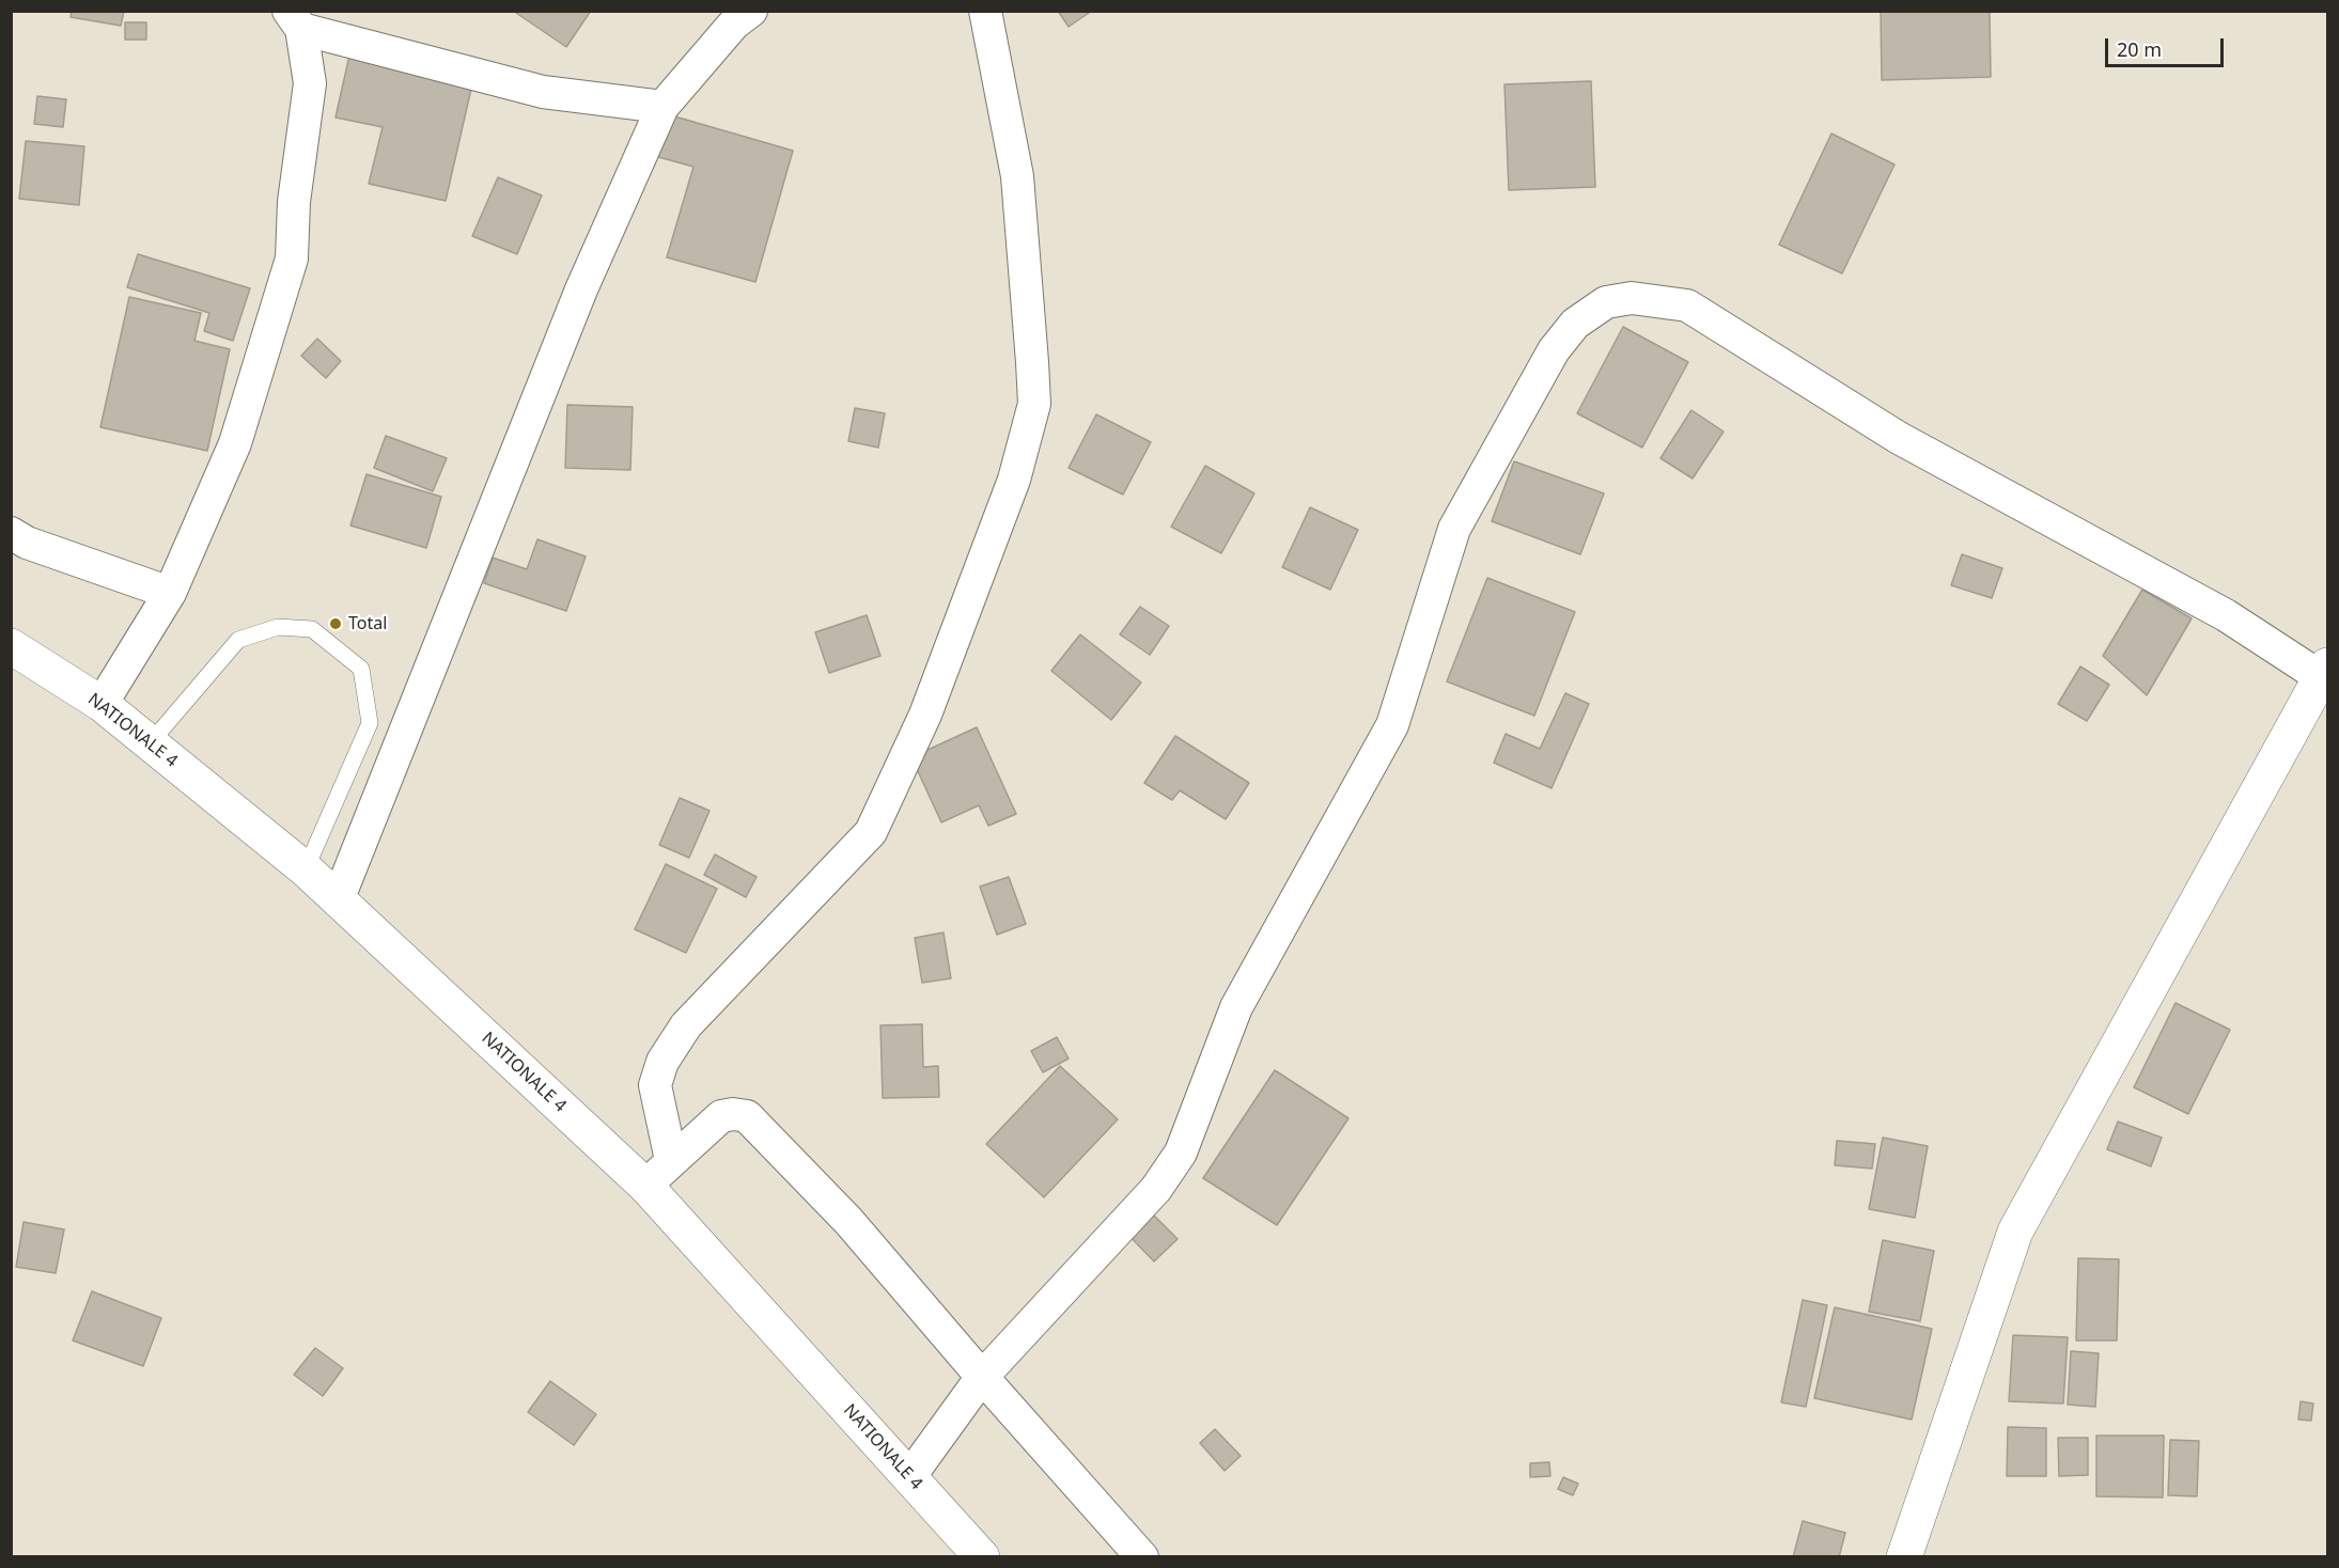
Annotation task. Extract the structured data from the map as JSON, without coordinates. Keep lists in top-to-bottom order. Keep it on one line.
{"streets":{"main road":["NATIONALE 4"]},"places":["Total"],"scale_bar":"20 m"}
